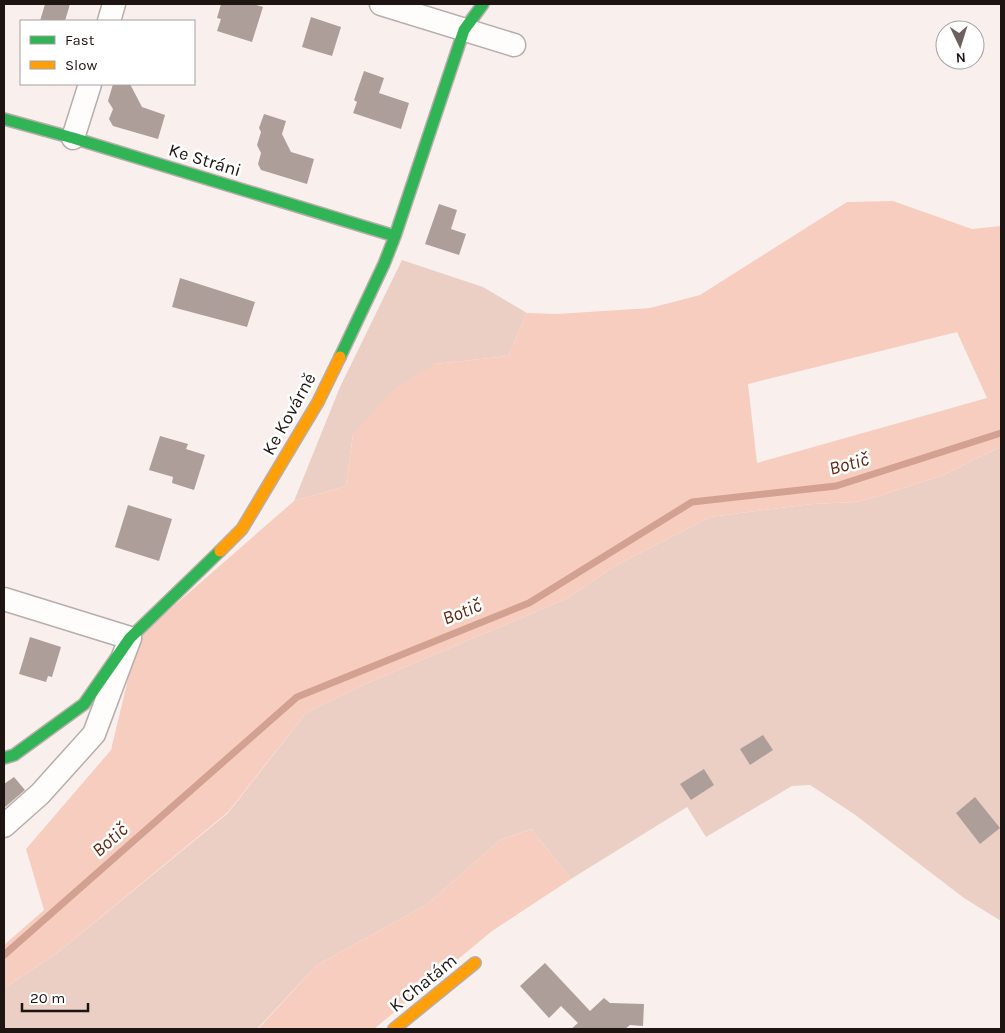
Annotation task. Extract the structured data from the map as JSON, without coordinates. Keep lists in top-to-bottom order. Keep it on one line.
{"streets":{"street":["Ke Stráni","Ke Kovárně","K Chatám"]},"crossings":[["Ke Stráni","Ke Kovárně"]],"water":["Botič"],"legend":["Fast","Slow"],"scale_bar":"20 m","north":"bottom"}
